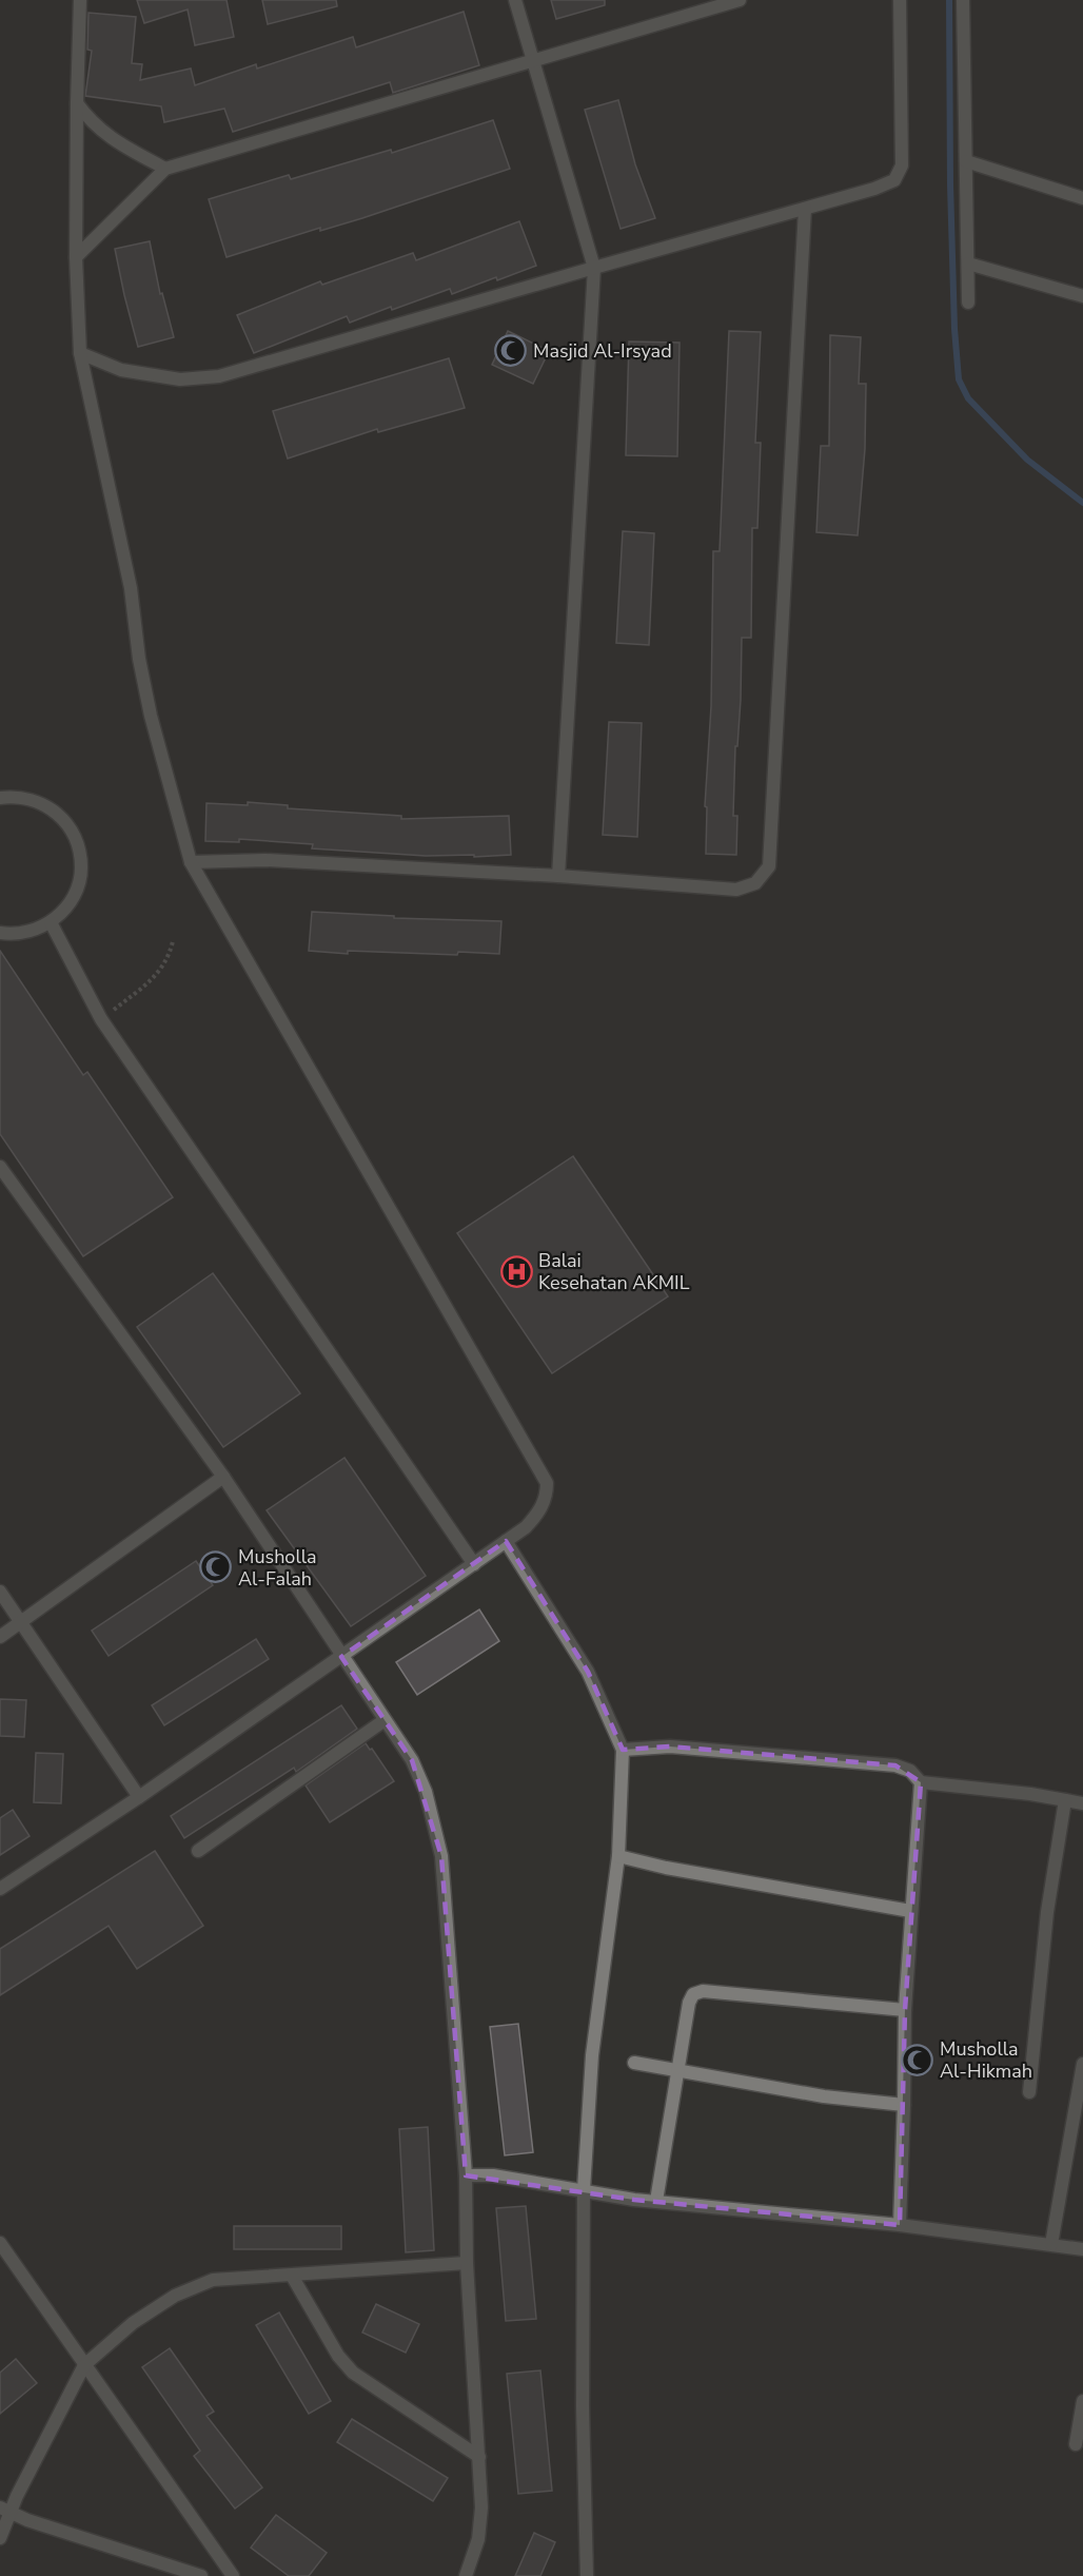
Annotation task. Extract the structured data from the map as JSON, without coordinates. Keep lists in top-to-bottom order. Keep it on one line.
{"places":{"mosque":["Masjid Al-Irsyad","Musholla Al-Falah","Musholla Al-Hikmah"],"hospital":["Balai Kesehatan AKMIL"]}}
